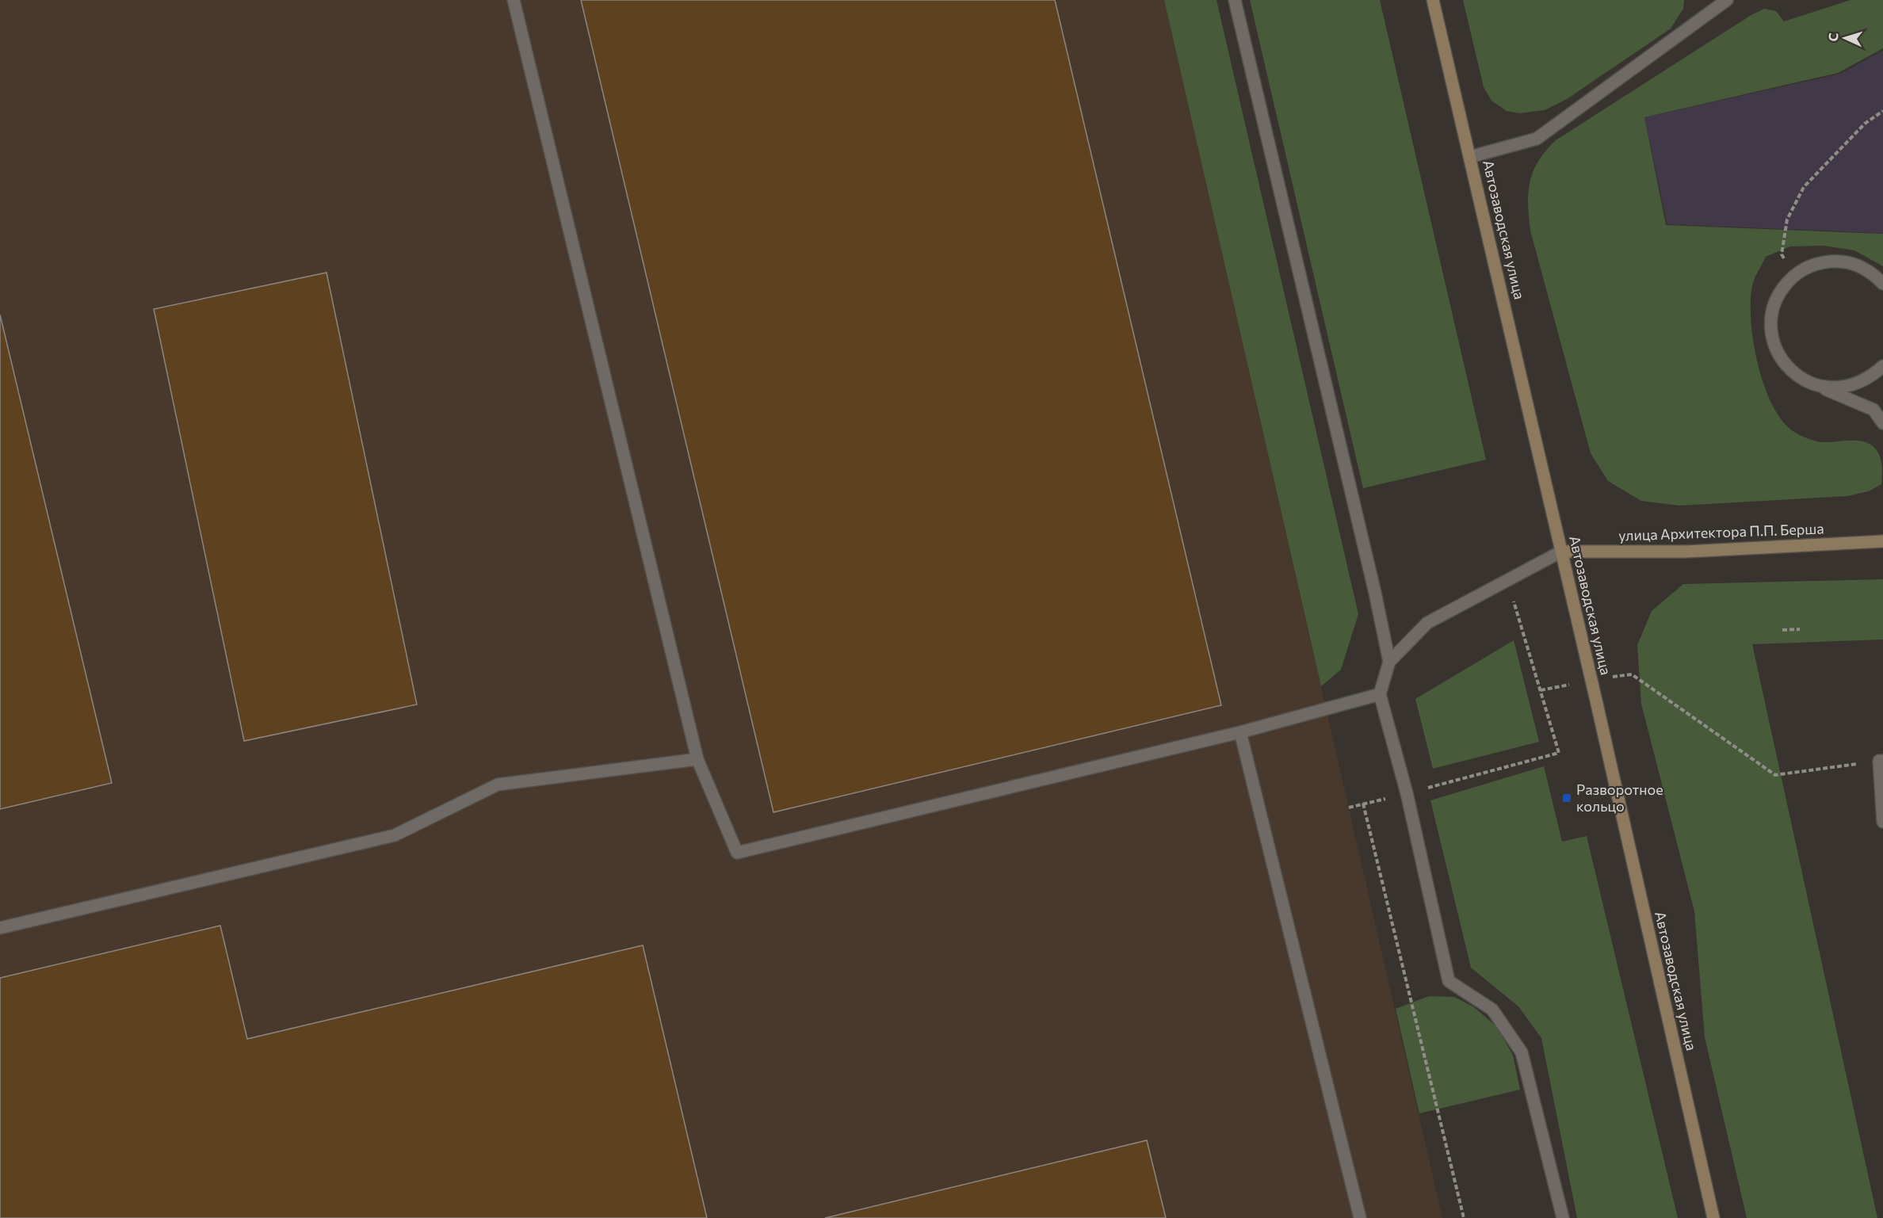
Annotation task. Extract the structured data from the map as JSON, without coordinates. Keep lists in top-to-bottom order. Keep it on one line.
{"streets":{"main road":["Автозаводская улица","улица Архитектора П.П. Берша"]},"crossings":[["Автозаводская улица","улица Архитектора П.П. Берша"]],"places":{"transit":["Разворотное кольцо"]},"north":"left"}
